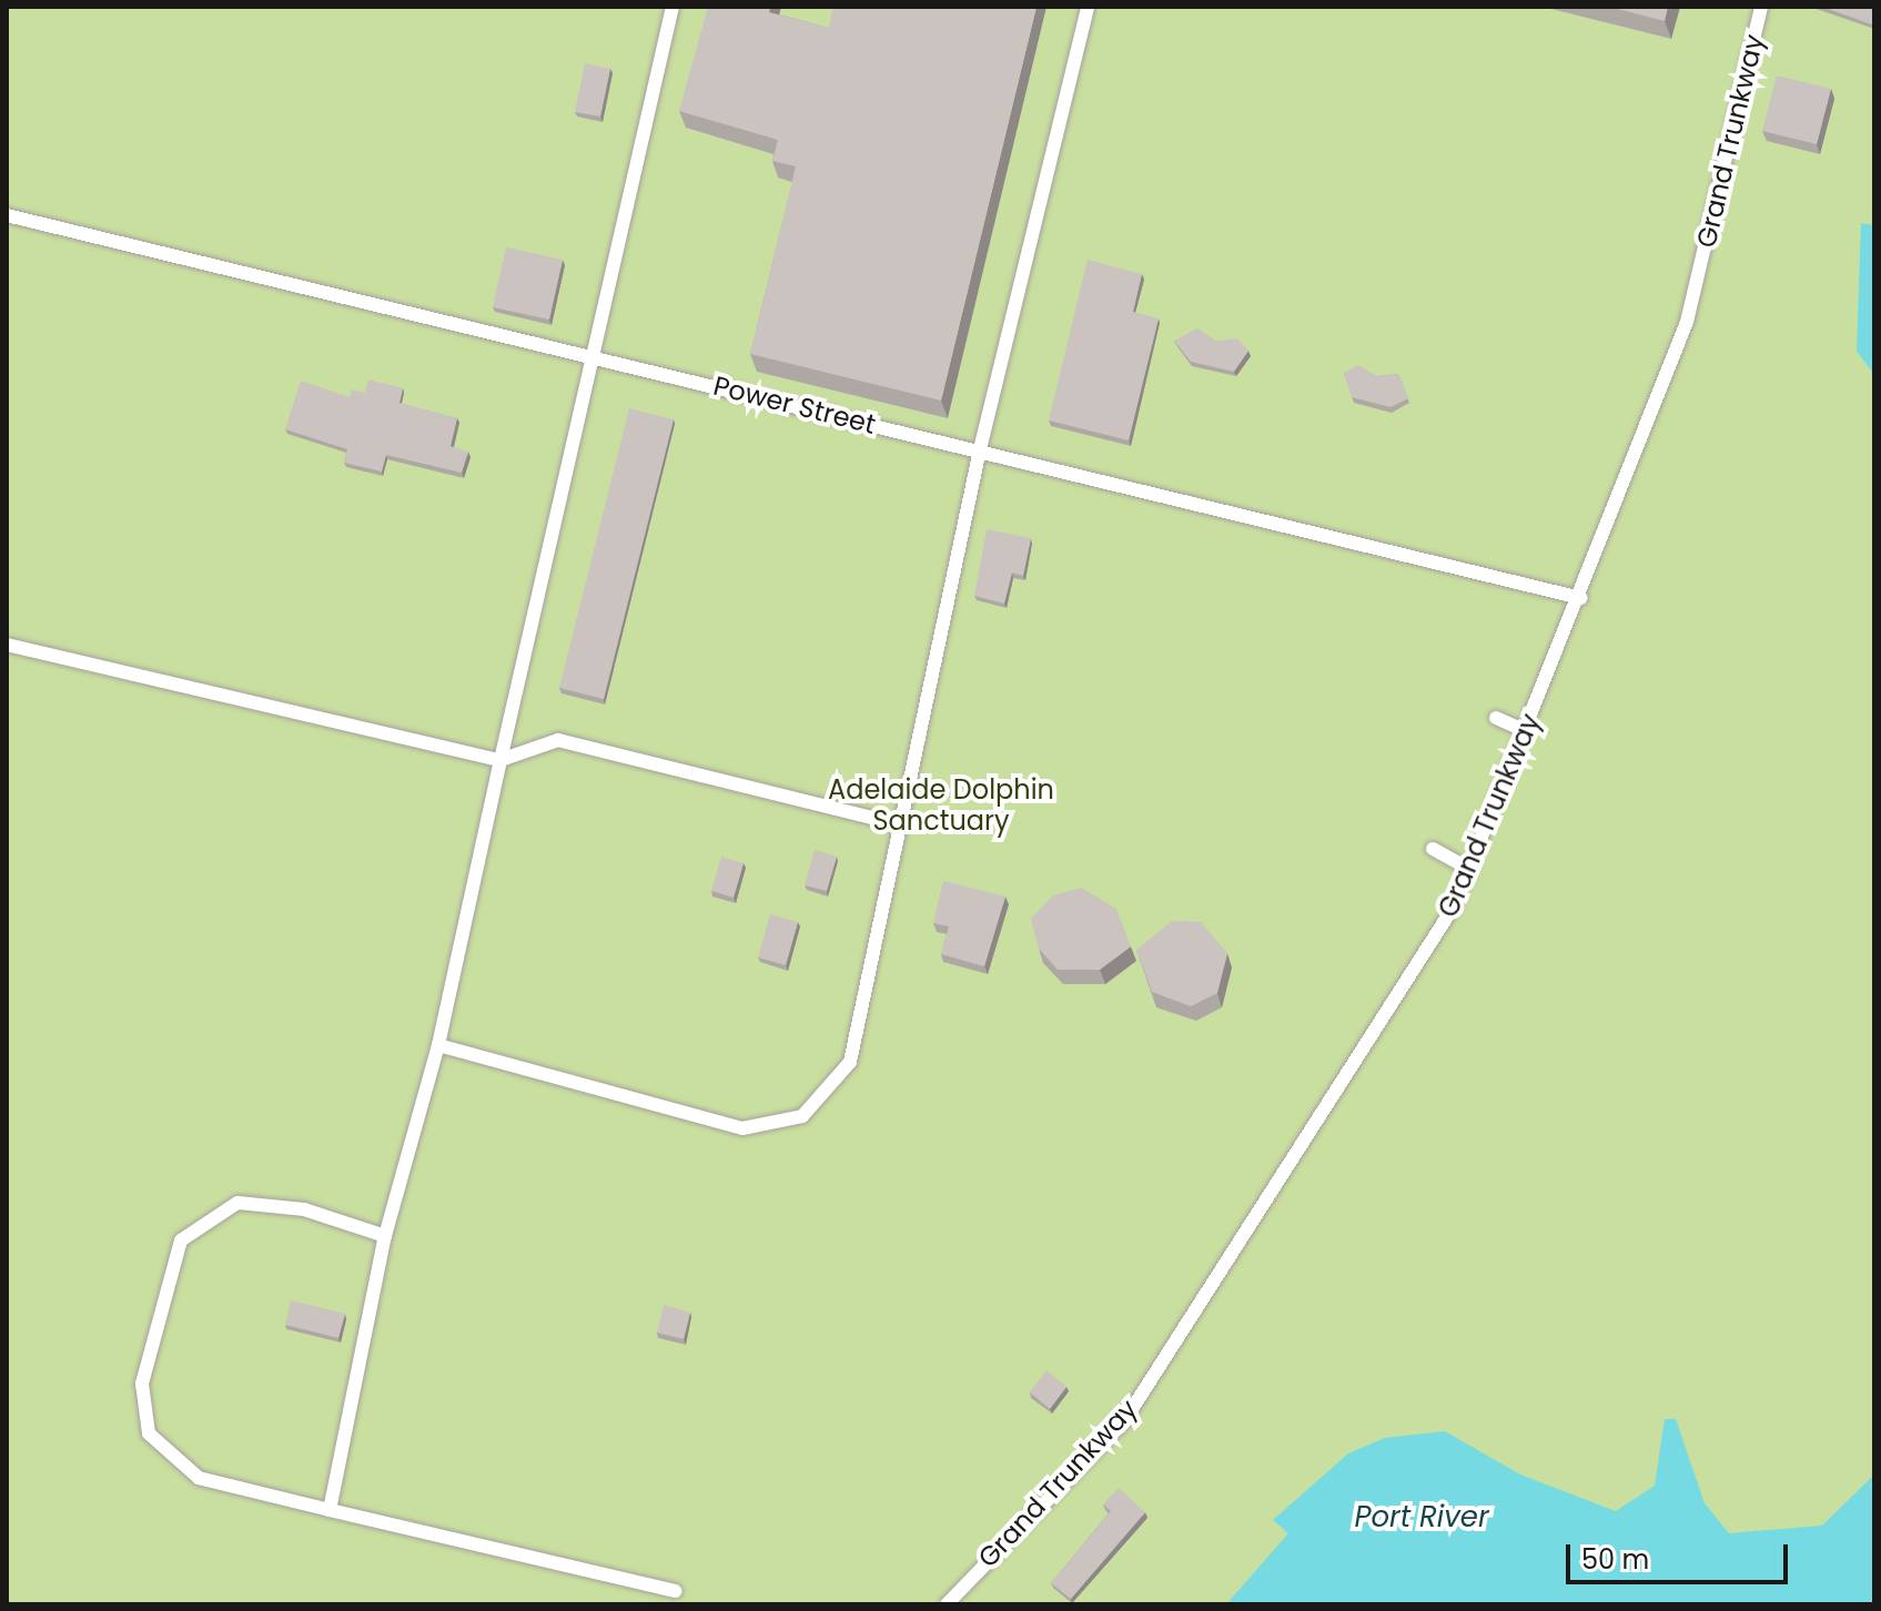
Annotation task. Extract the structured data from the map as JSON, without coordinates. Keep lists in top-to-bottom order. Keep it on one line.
{"streets":{"lane":["Grand Trunkway","Power Street"]},"crossings":[["Grand Trunkway","Power Street"]],"water":["Port River"],"parks":["Adelaide Dolphin Sanctuary"],"scale_bar":"50 m"}
